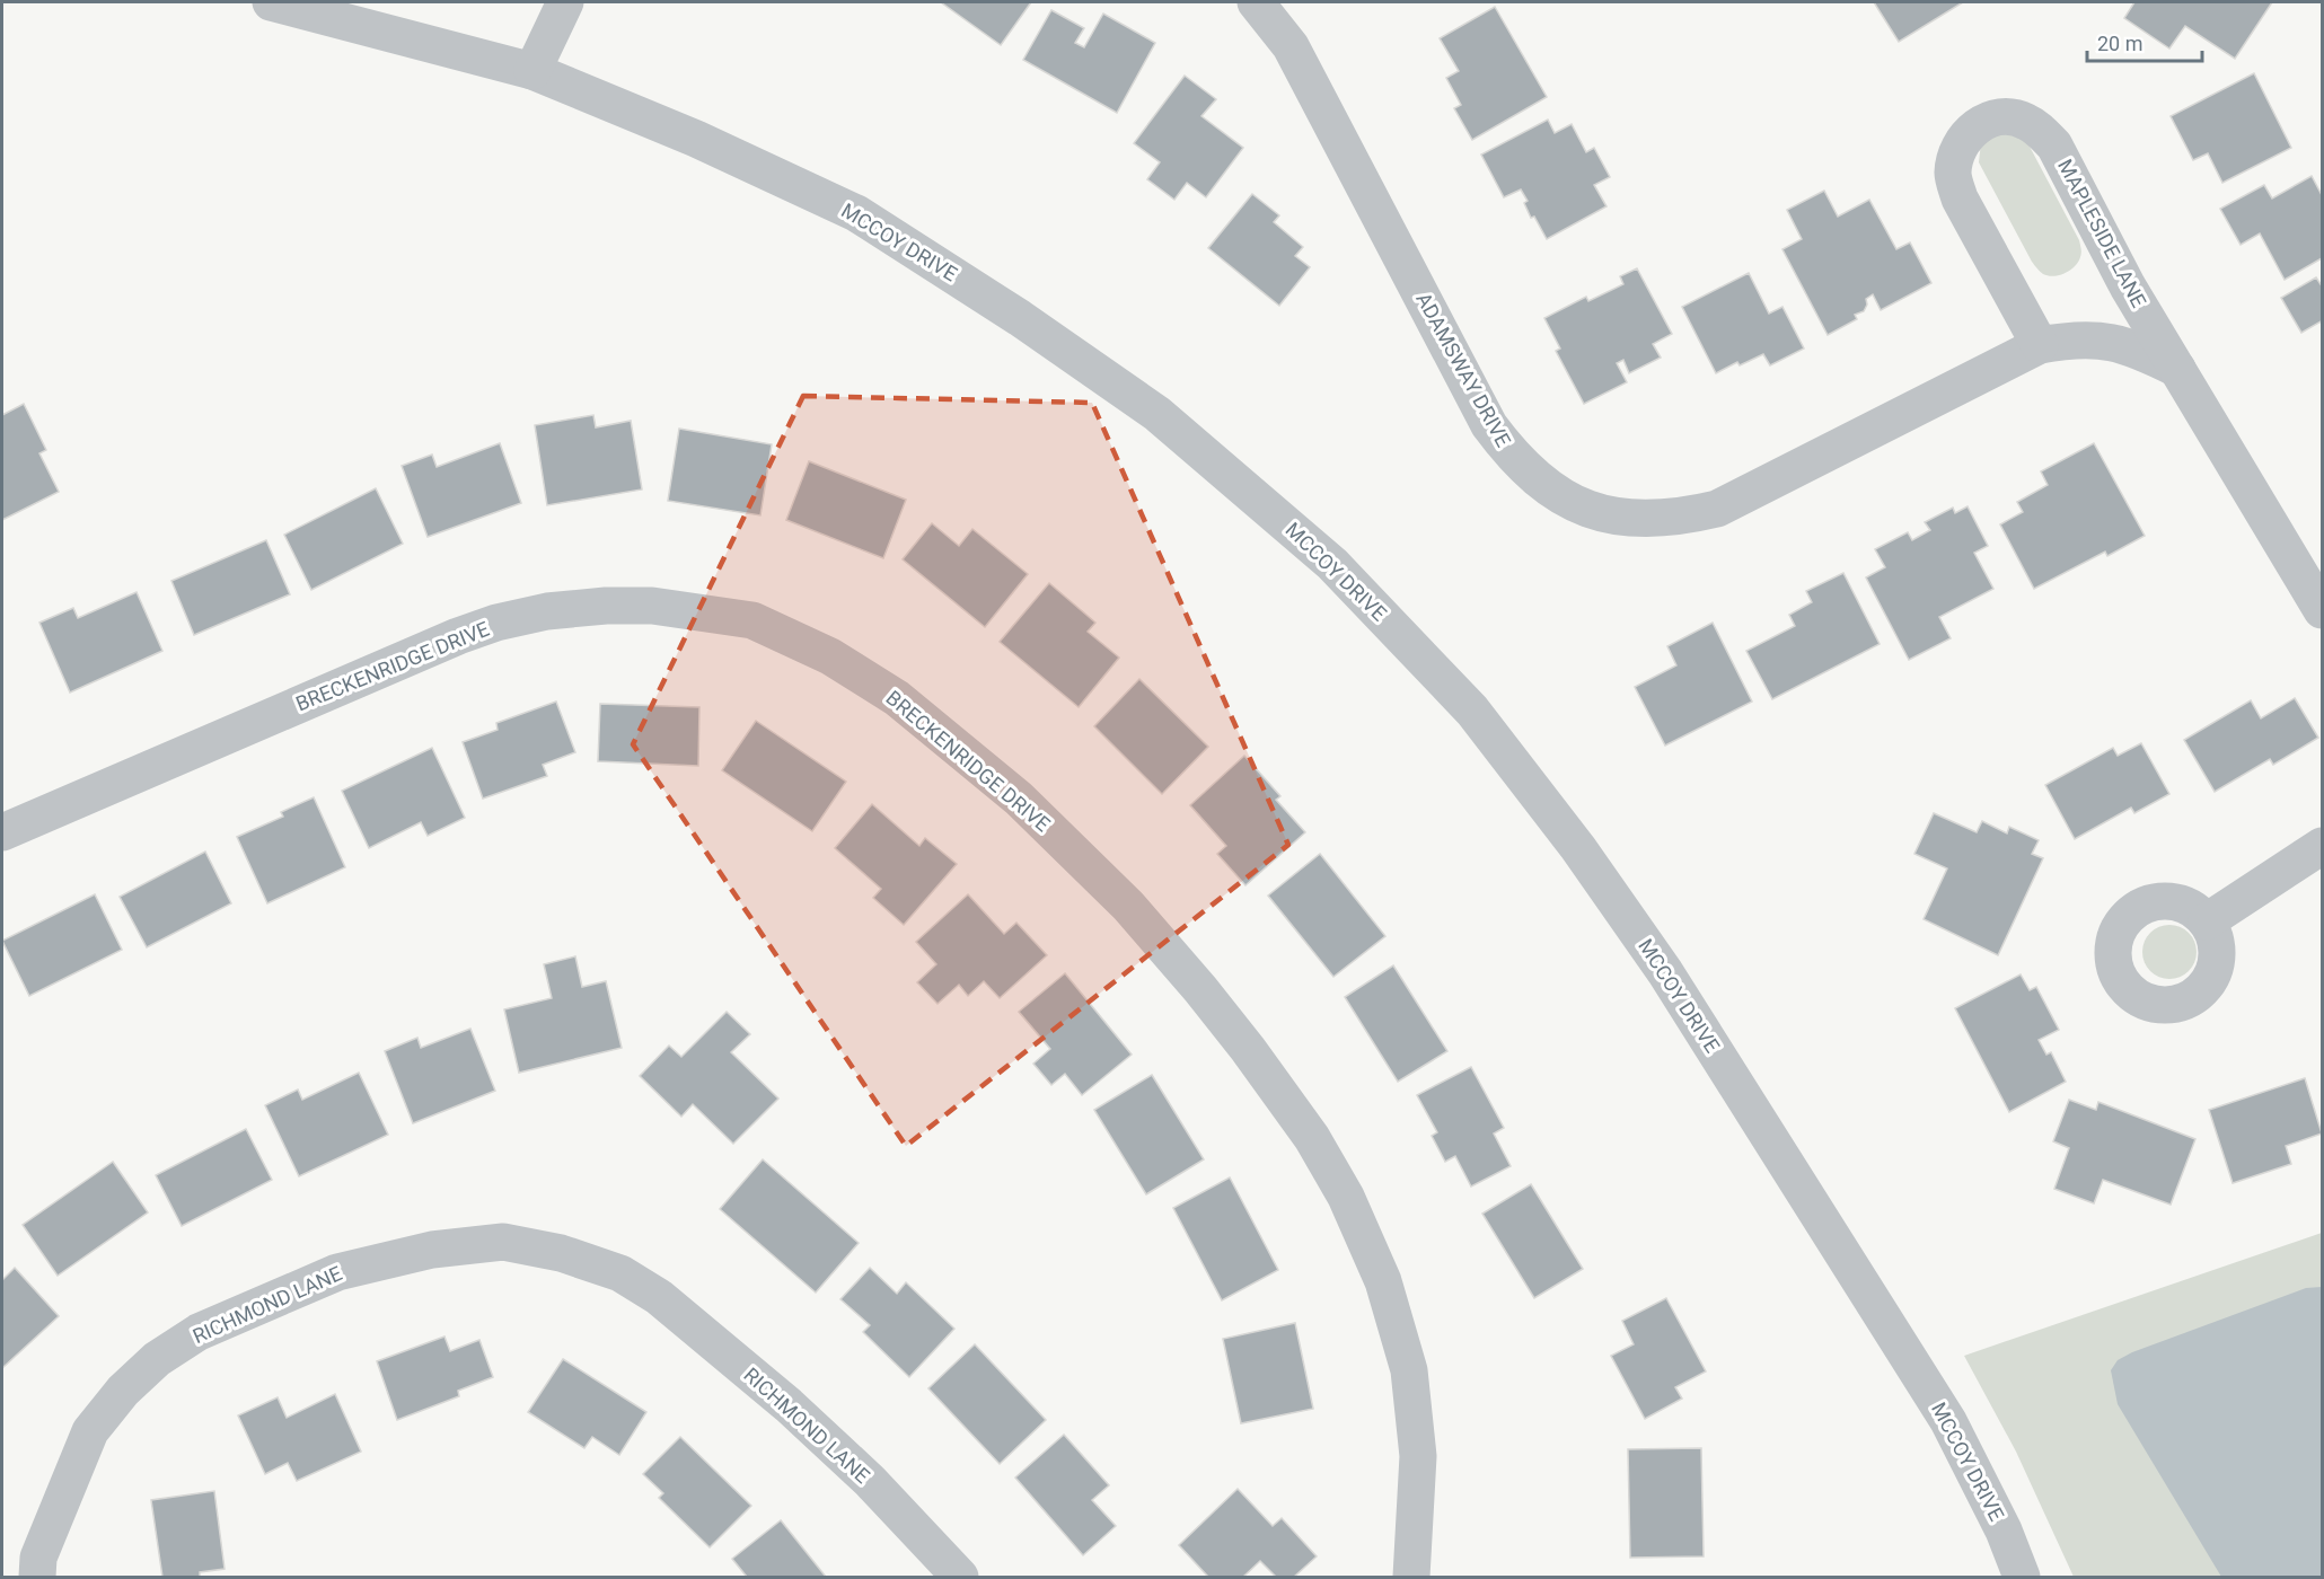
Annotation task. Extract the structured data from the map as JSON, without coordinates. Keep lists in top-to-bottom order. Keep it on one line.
{"streets":{"street":["MAPLESIDE LANE","MCCOY DRIVE","ADAMSWAY DRIVE","BRECKENRIDGE DRIVE","RICHMOND LANE"]},"crossings":[["MAPLESIDE LANE","ADAMSWAY DRIVE"]],"scale_bar":"20 m"}
